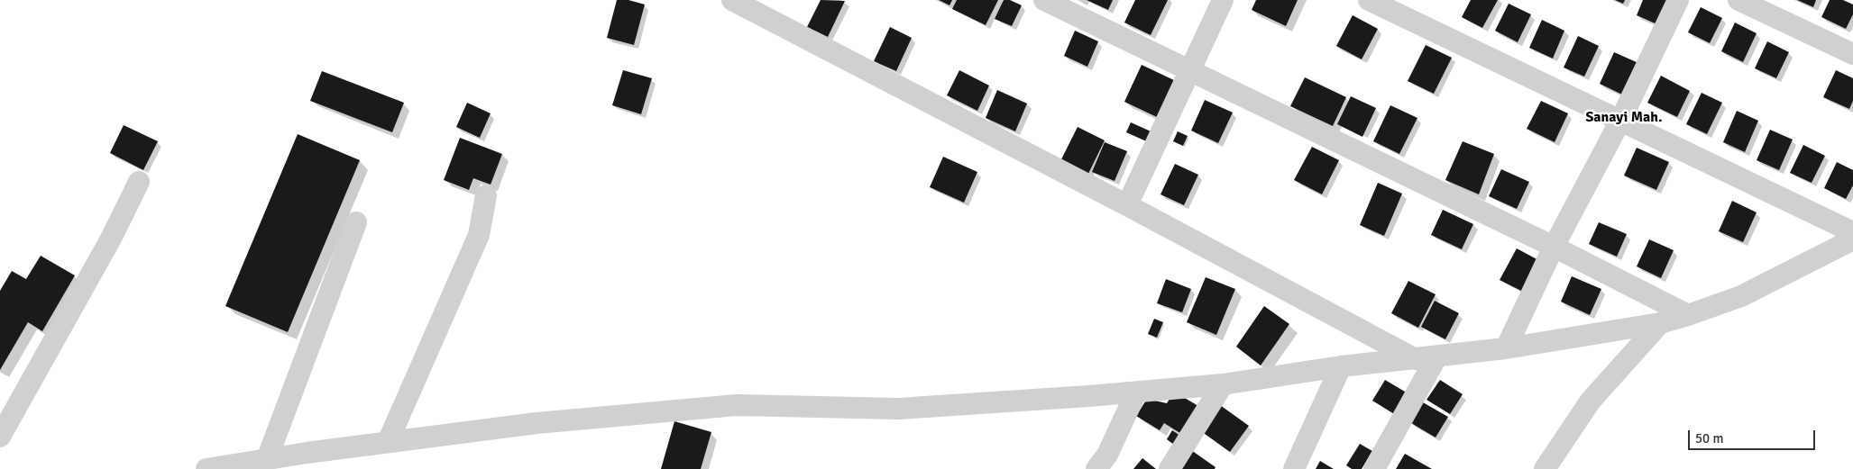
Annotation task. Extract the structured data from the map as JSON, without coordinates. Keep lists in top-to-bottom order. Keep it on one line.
{"districts":["Sanayi Mah."],"scale_bar":"50 m"}
